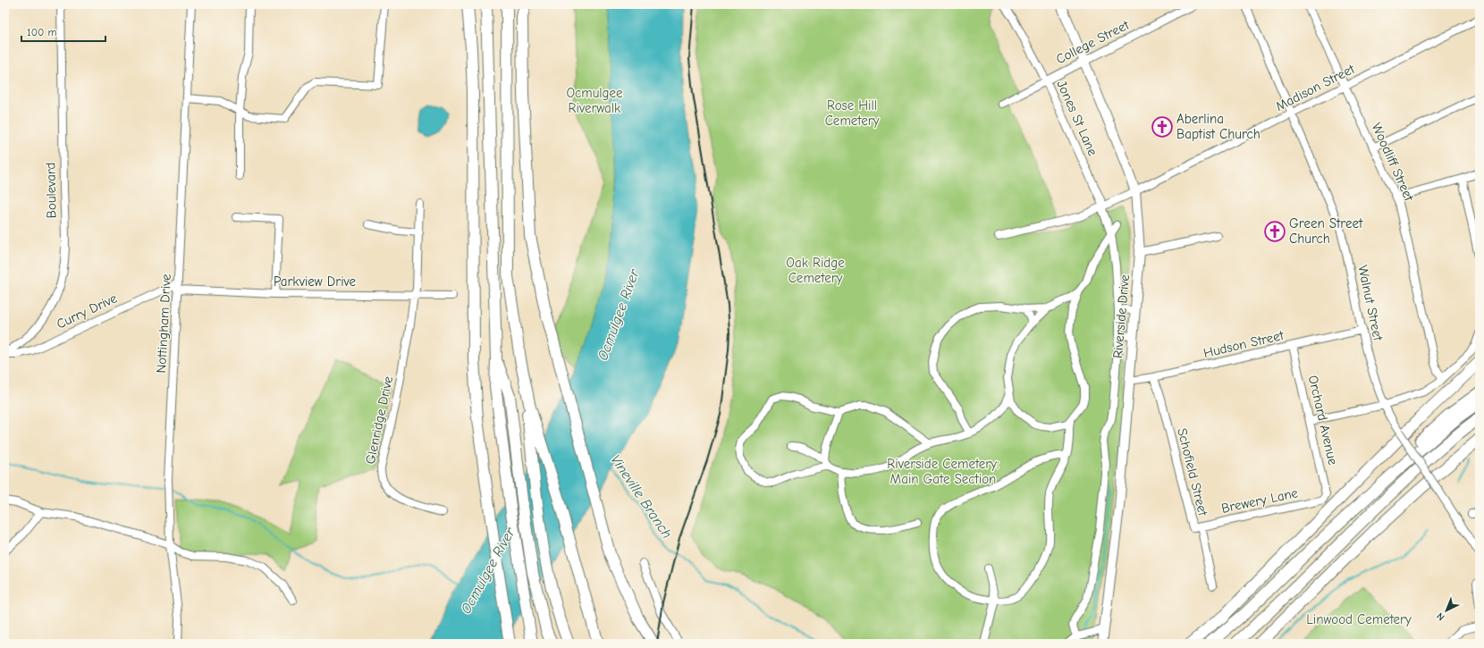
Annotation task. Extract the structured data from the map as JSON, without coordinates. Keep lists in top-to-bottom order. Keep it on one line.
{"streets":{"main road":["Riverside Drive"],"street":["College Street","Madison Street","Jones St Lane","Woodliff Street","Boulevard","Parkview Drive","Walnut Street","Curry Drive","Nottingham Drive","Hudson Street","Glenridge Drive","Orchard Avenue","Schofield Street","Brewery Lane"]},"crossings":[["College Street","Jones St Lane"],["College Street","Riverside Drive"],["Madison Street","Jones St Lane"],["Madison Street","Woodliff Street"],["Madison Street","Walnut Street"],["Madison Street","Riverside Drive"],["Boulevard","Curry Drive"],["Parkview Drive","Curry Drive"],["Parkview Drive","Nottingham Drive"],["Parkview Drive","Glenridge Drive"],["Walnut Street","Hudson Street"],["Curry Drive","Nottingham Drive"],["Riverside Drive","Hudson Street"],["Hudson Street","Orchard Avenue"],["Hudson Street","Schofield Street"],["Orchard Avenue","Brewery Lane"],["Schofield Street","Brewery Lane"]],"water":["Ocmulgee River","Vineville Branch"],"parks":["Ocmulgee Riverwalk","Rose Hill Cemetery","Oak Ridge Cemetery","Riverside Cemetery: Main Gate Section","Linwood Cemetery"],"places":{"church":["Aberlina Baptist Church","Green Street Church"]},"scale_bar":"100 m","north":"bottom left"}
